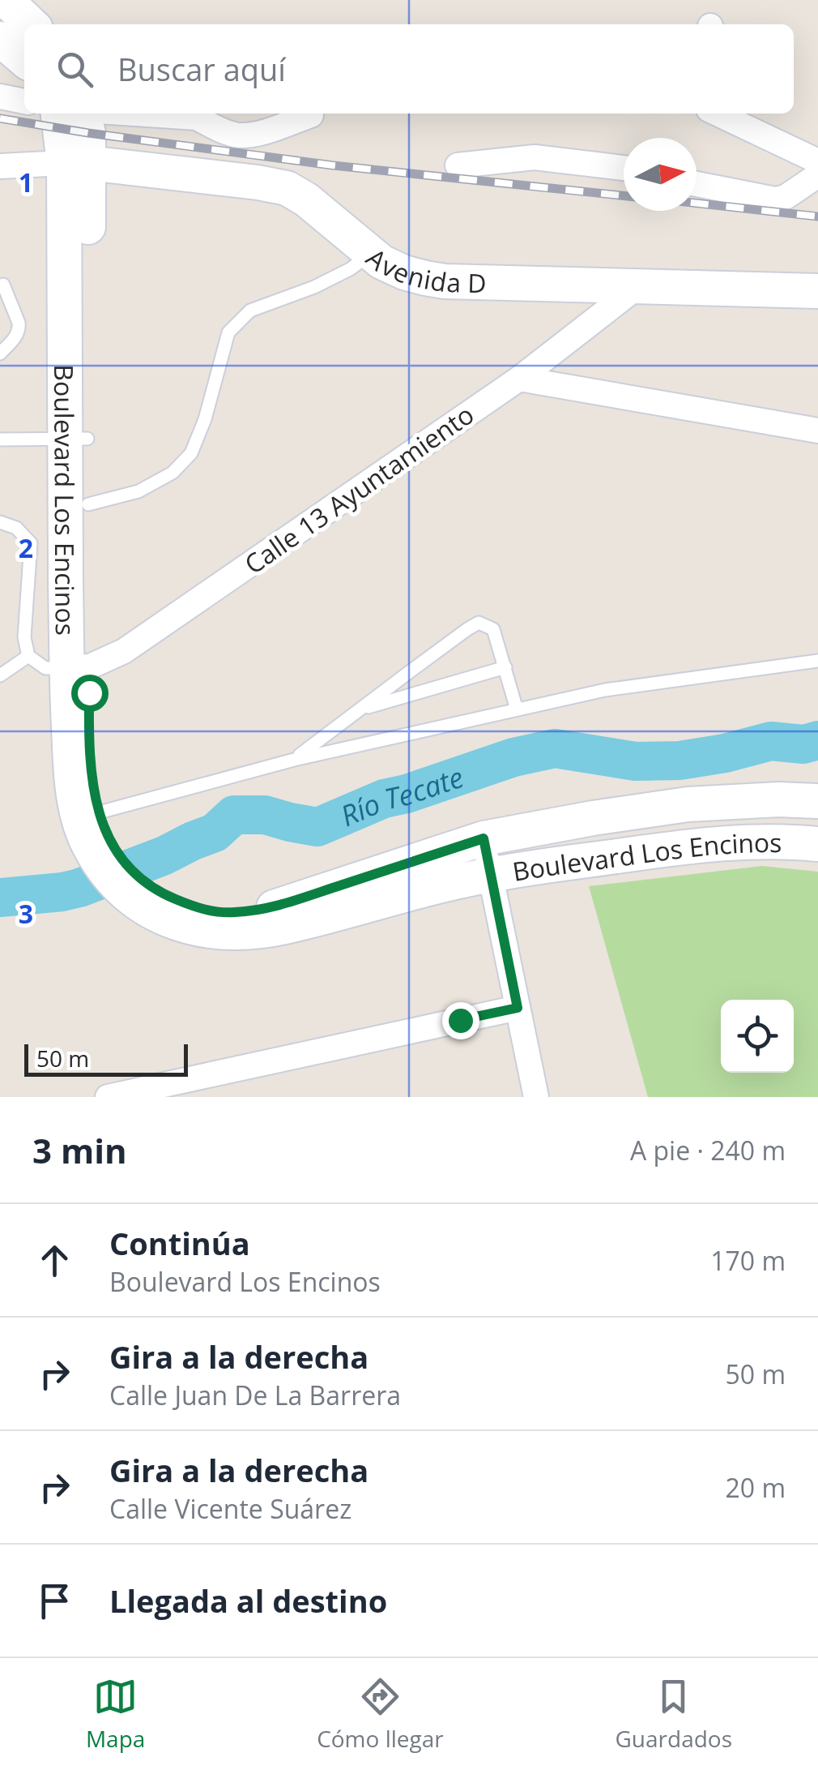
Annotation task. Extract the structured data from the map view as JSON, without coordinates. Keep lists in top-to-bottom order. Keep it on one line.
{"streets":{"main road":["Avenida D","Boulevard Los Encinos"],"street":["Calle 13 Ayuntamiento"]},"crossings":[["Avenida D","Calle 13 Ayuntamiento"],["Avenida D","Boulevard Los Encinos"],["Calle 13 Ayuntamiento","Boulevard Los Encinos"]],"water":["Río Tecate"],"scale_bar":"50 m","north":"right","page":{"search":"Buscar aquí","scale":"50 m","heading":["3 min","A pie · 240 m"],"list":[["Continúa","Boulevard Los Encinos","170 m"],["Gira a la derecha","Calle Juan De La Barrera","50 m"],["Gira a la derecha","Calle Vicente Suárez","20 m"],"Llegada al destino"],"nav":["Mapa","Cómo llegar","Guardados"]},"grid":{"rows":["1","2","3"]}}
